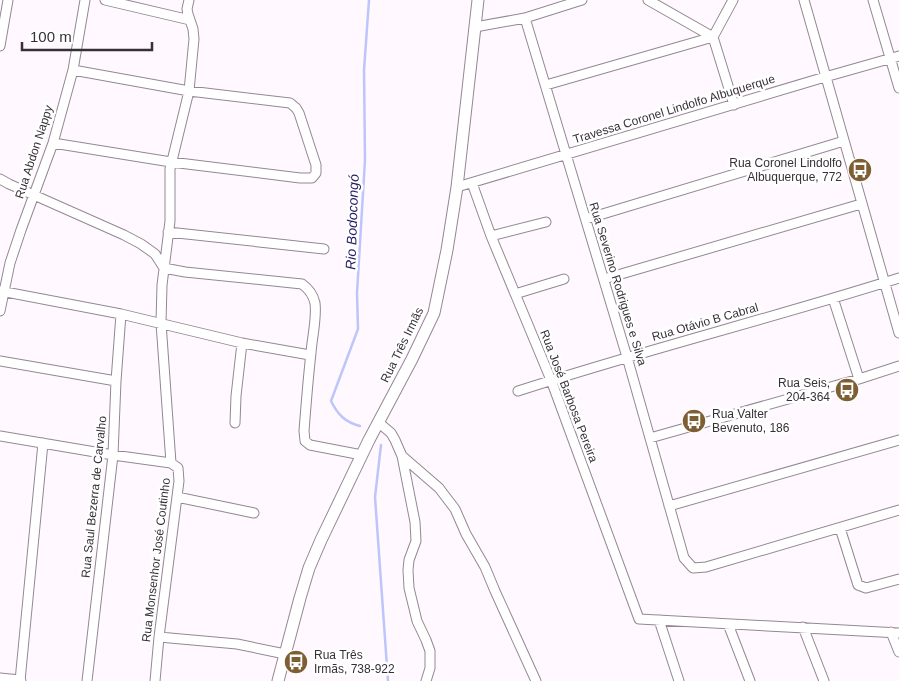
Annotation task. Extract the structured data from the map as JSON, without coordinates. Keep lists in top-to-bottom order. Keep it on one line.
{"streets":{"street":["Travessa Coronel Lindolfo Albuquerque","Rua Abdon Nappy","Rua Severino Rodrigues e Silva","Rua Otávio B Cabral","Rua Três Irmãs","Rua José Barbosa Pereira","Rua Saul Bezerra de Carvalho","Rua Monsenhor José Coutinho"]},"crossings":[["Travessa Coronel Lindolfo Albuquerque","Rua Severino Rodrigues e Silva"],["Travessa Coronel Lindolfo Albuquerque","Rua Três Irmãs"],["Travessa Coronel Lindolfo Albuquerque","Rua José Barbosa Pereira"],["Rua Severino Rodrigues e Silva","Rua Otávio B Cabral"],["Rua Otávio B Cabral","Rua José Barbosa Pereira"]],"water":["Rio Bodocongó"],"places":{"bus stop":["Rua Coronel Lindolfo Albuquerque, 772","Rua Seis, 204-364","Rua Valter Bevenuto, 186","Rua Três Irmãs, 738-922"]},"scale_bar":"100 m"}
